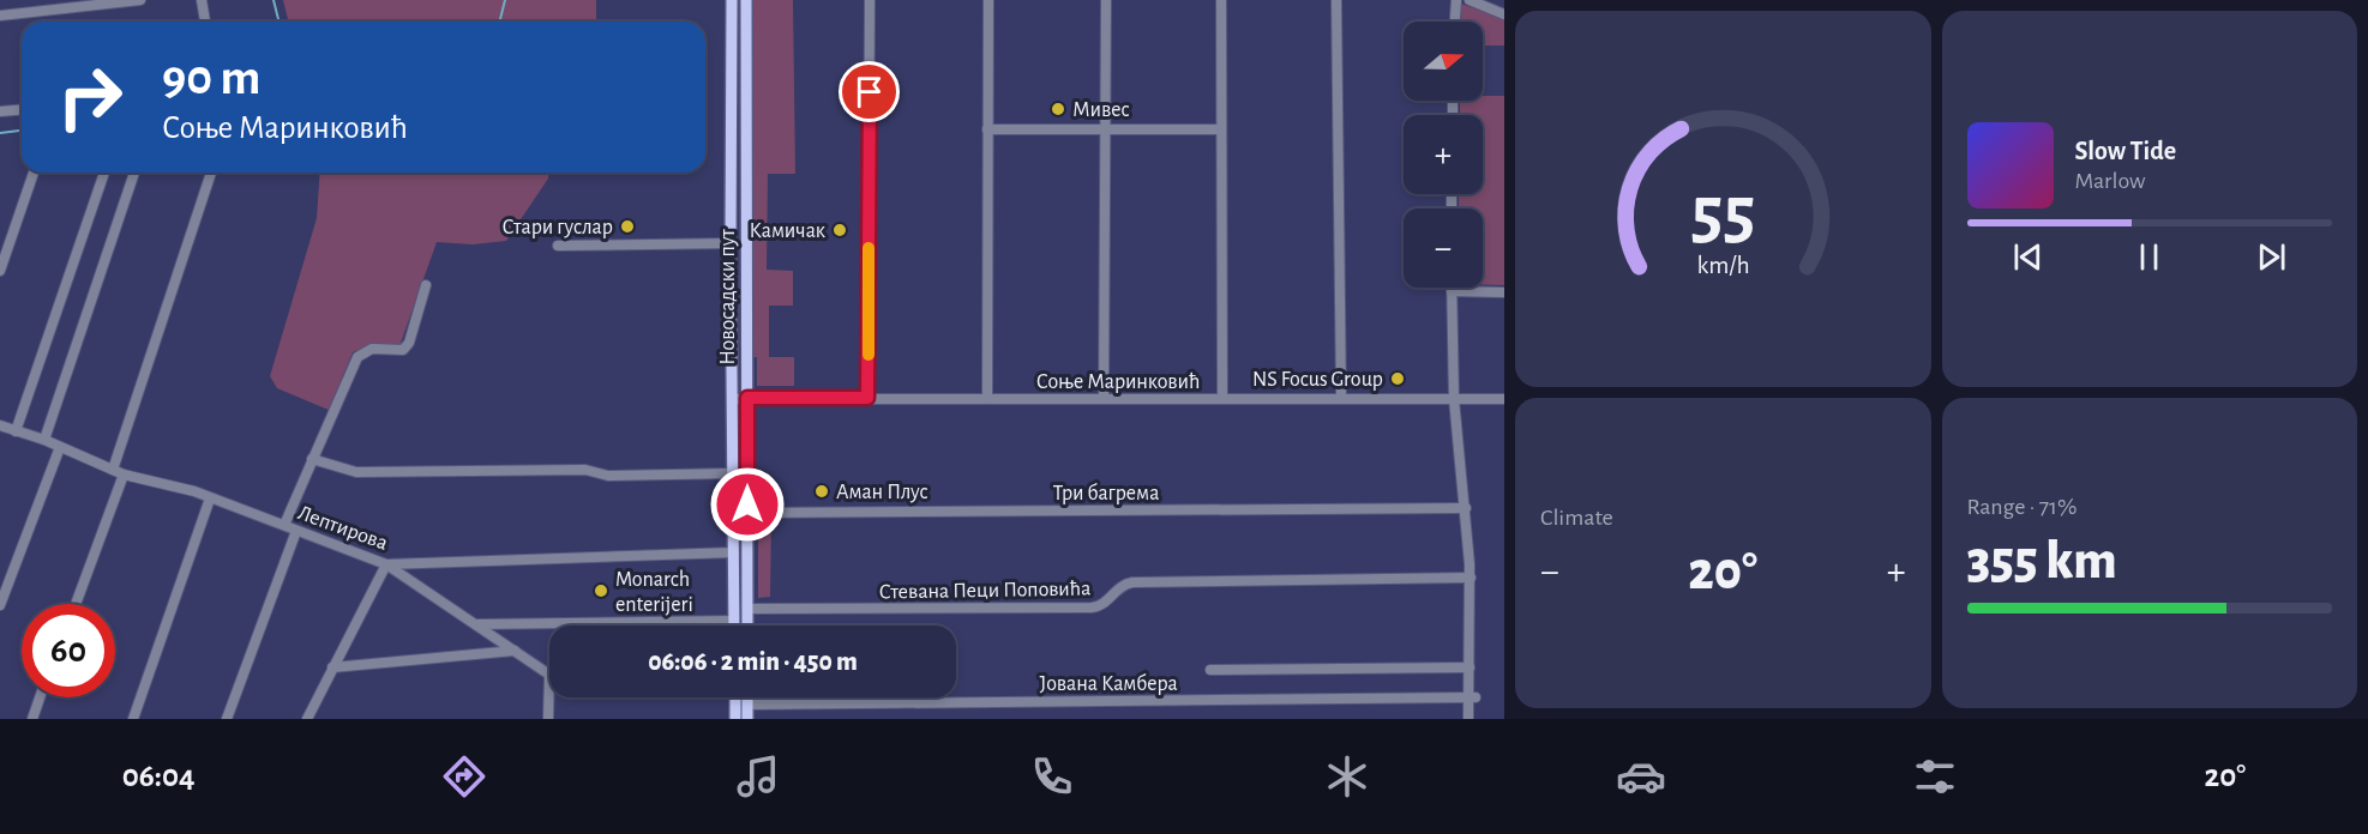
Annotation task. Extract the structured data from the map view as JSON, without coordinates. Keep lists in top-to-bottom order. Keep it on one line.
{"streets":{"main road":["Новосадски пут"],"street":["Соње Маринковић","Три багрема","Лептирова","Стевана Пеци Поповића","Јована Камбера"]},"crossings":[["Новосадски пут","Соње Маринковић"],["Новосадски пут","Три багрема"],["Новосадски пут","Лептирова"],["Новосадски пут","Стевана Пеци Поповића"]],"places":["Мивес","Стари гуслар","Камичак","NS Focus Group","Аман Плус","Monarch enterijeri"],"north":"right","page":{"map_buttons":["+","−"],"turn":["90 m","Соње Маринковић"],"song":["Slow Tide","Marlow"],"tile":["Climate",["Range · 71%","355 km"]],"heat":["−","20°","+"],"limit":"60","trip":"06:06 · 2 min · 450 m","tabs":["06:04","20°"],"gauge":["55","km/h"]}}
